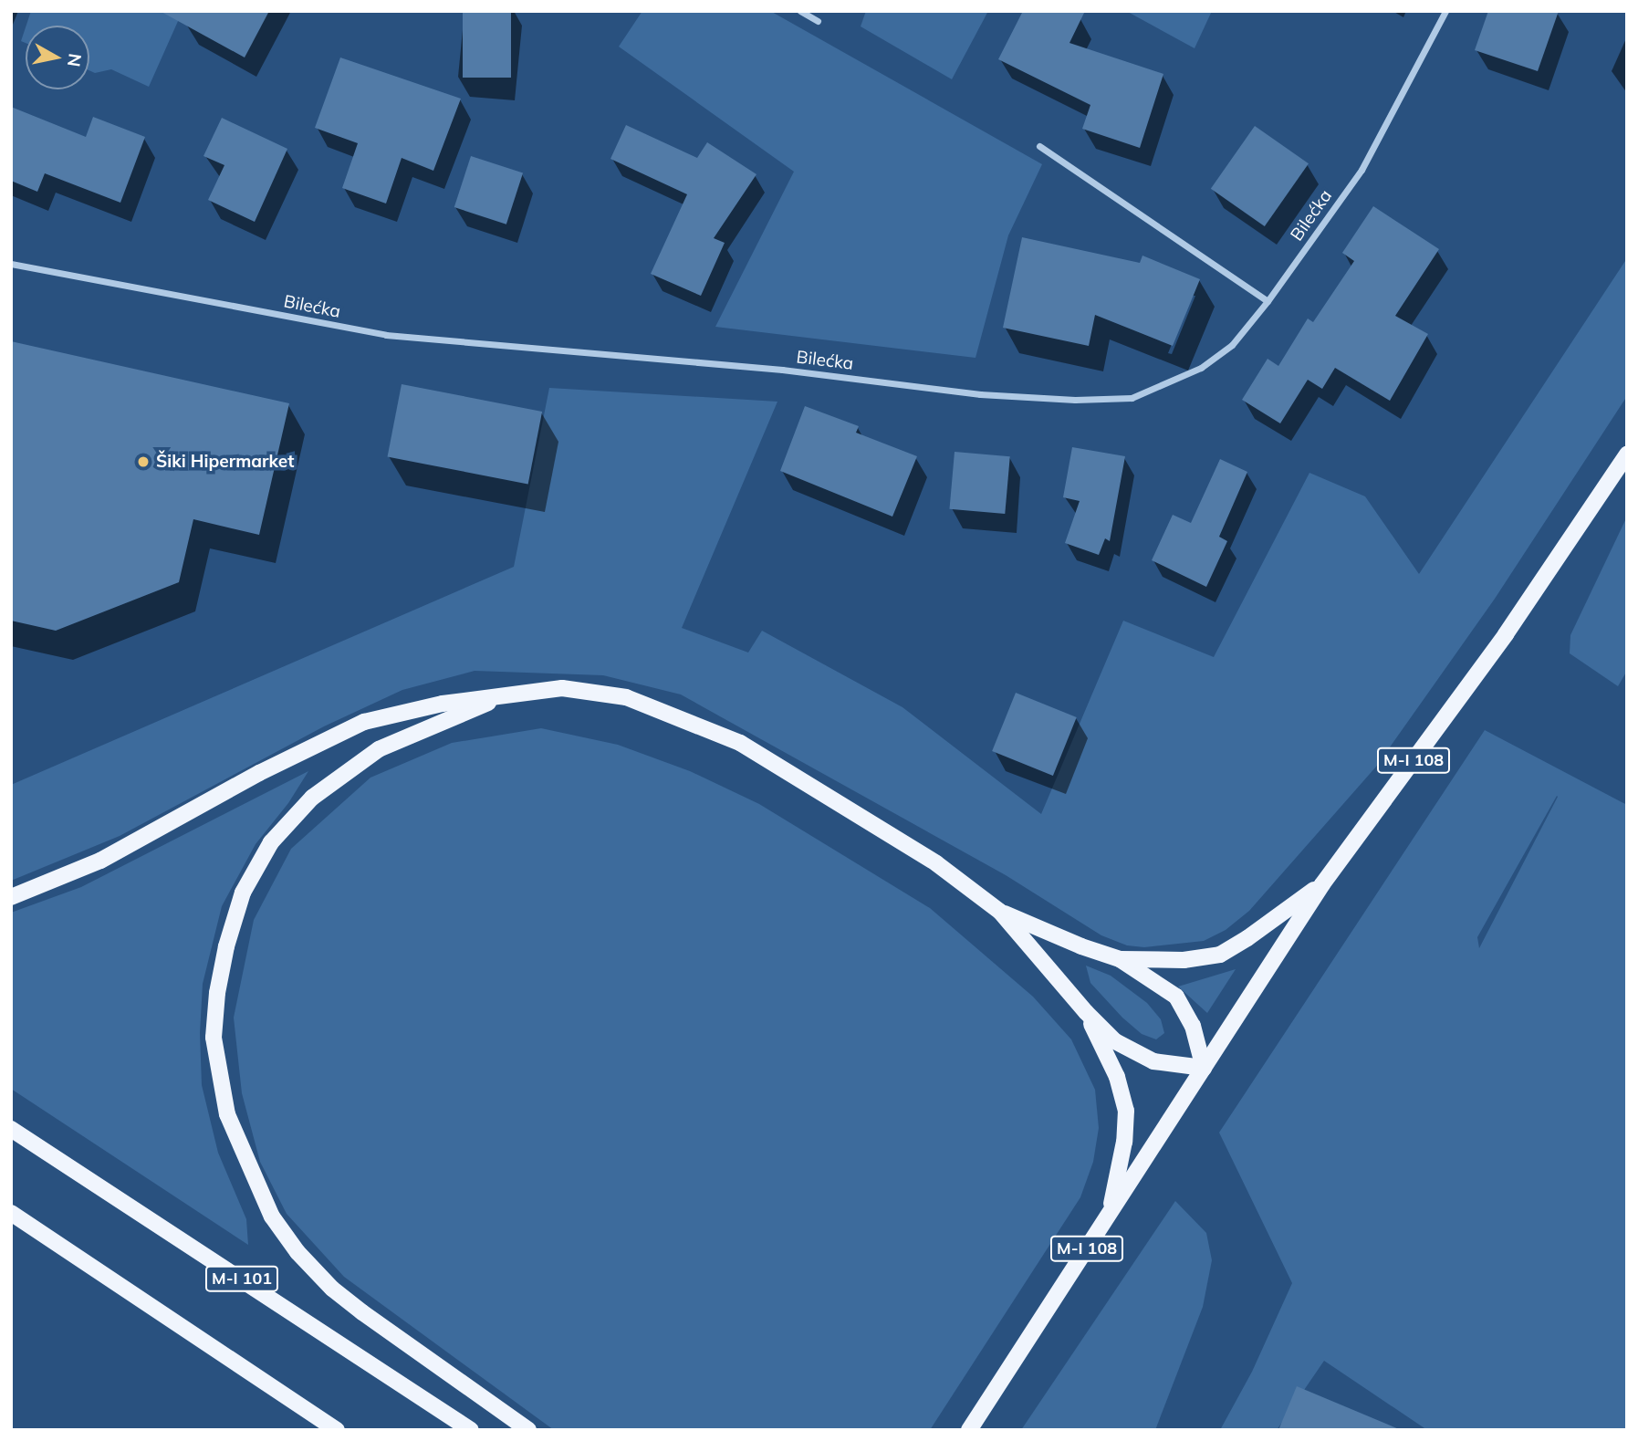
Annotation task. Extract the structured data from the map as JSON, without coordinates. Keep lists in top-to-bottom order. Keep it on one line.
{"streets":{"main road":["M-I 108","M-I 101"],"street":["Bilećka"]},"places":["Šiki Hipermarket"],"north":"right"}
